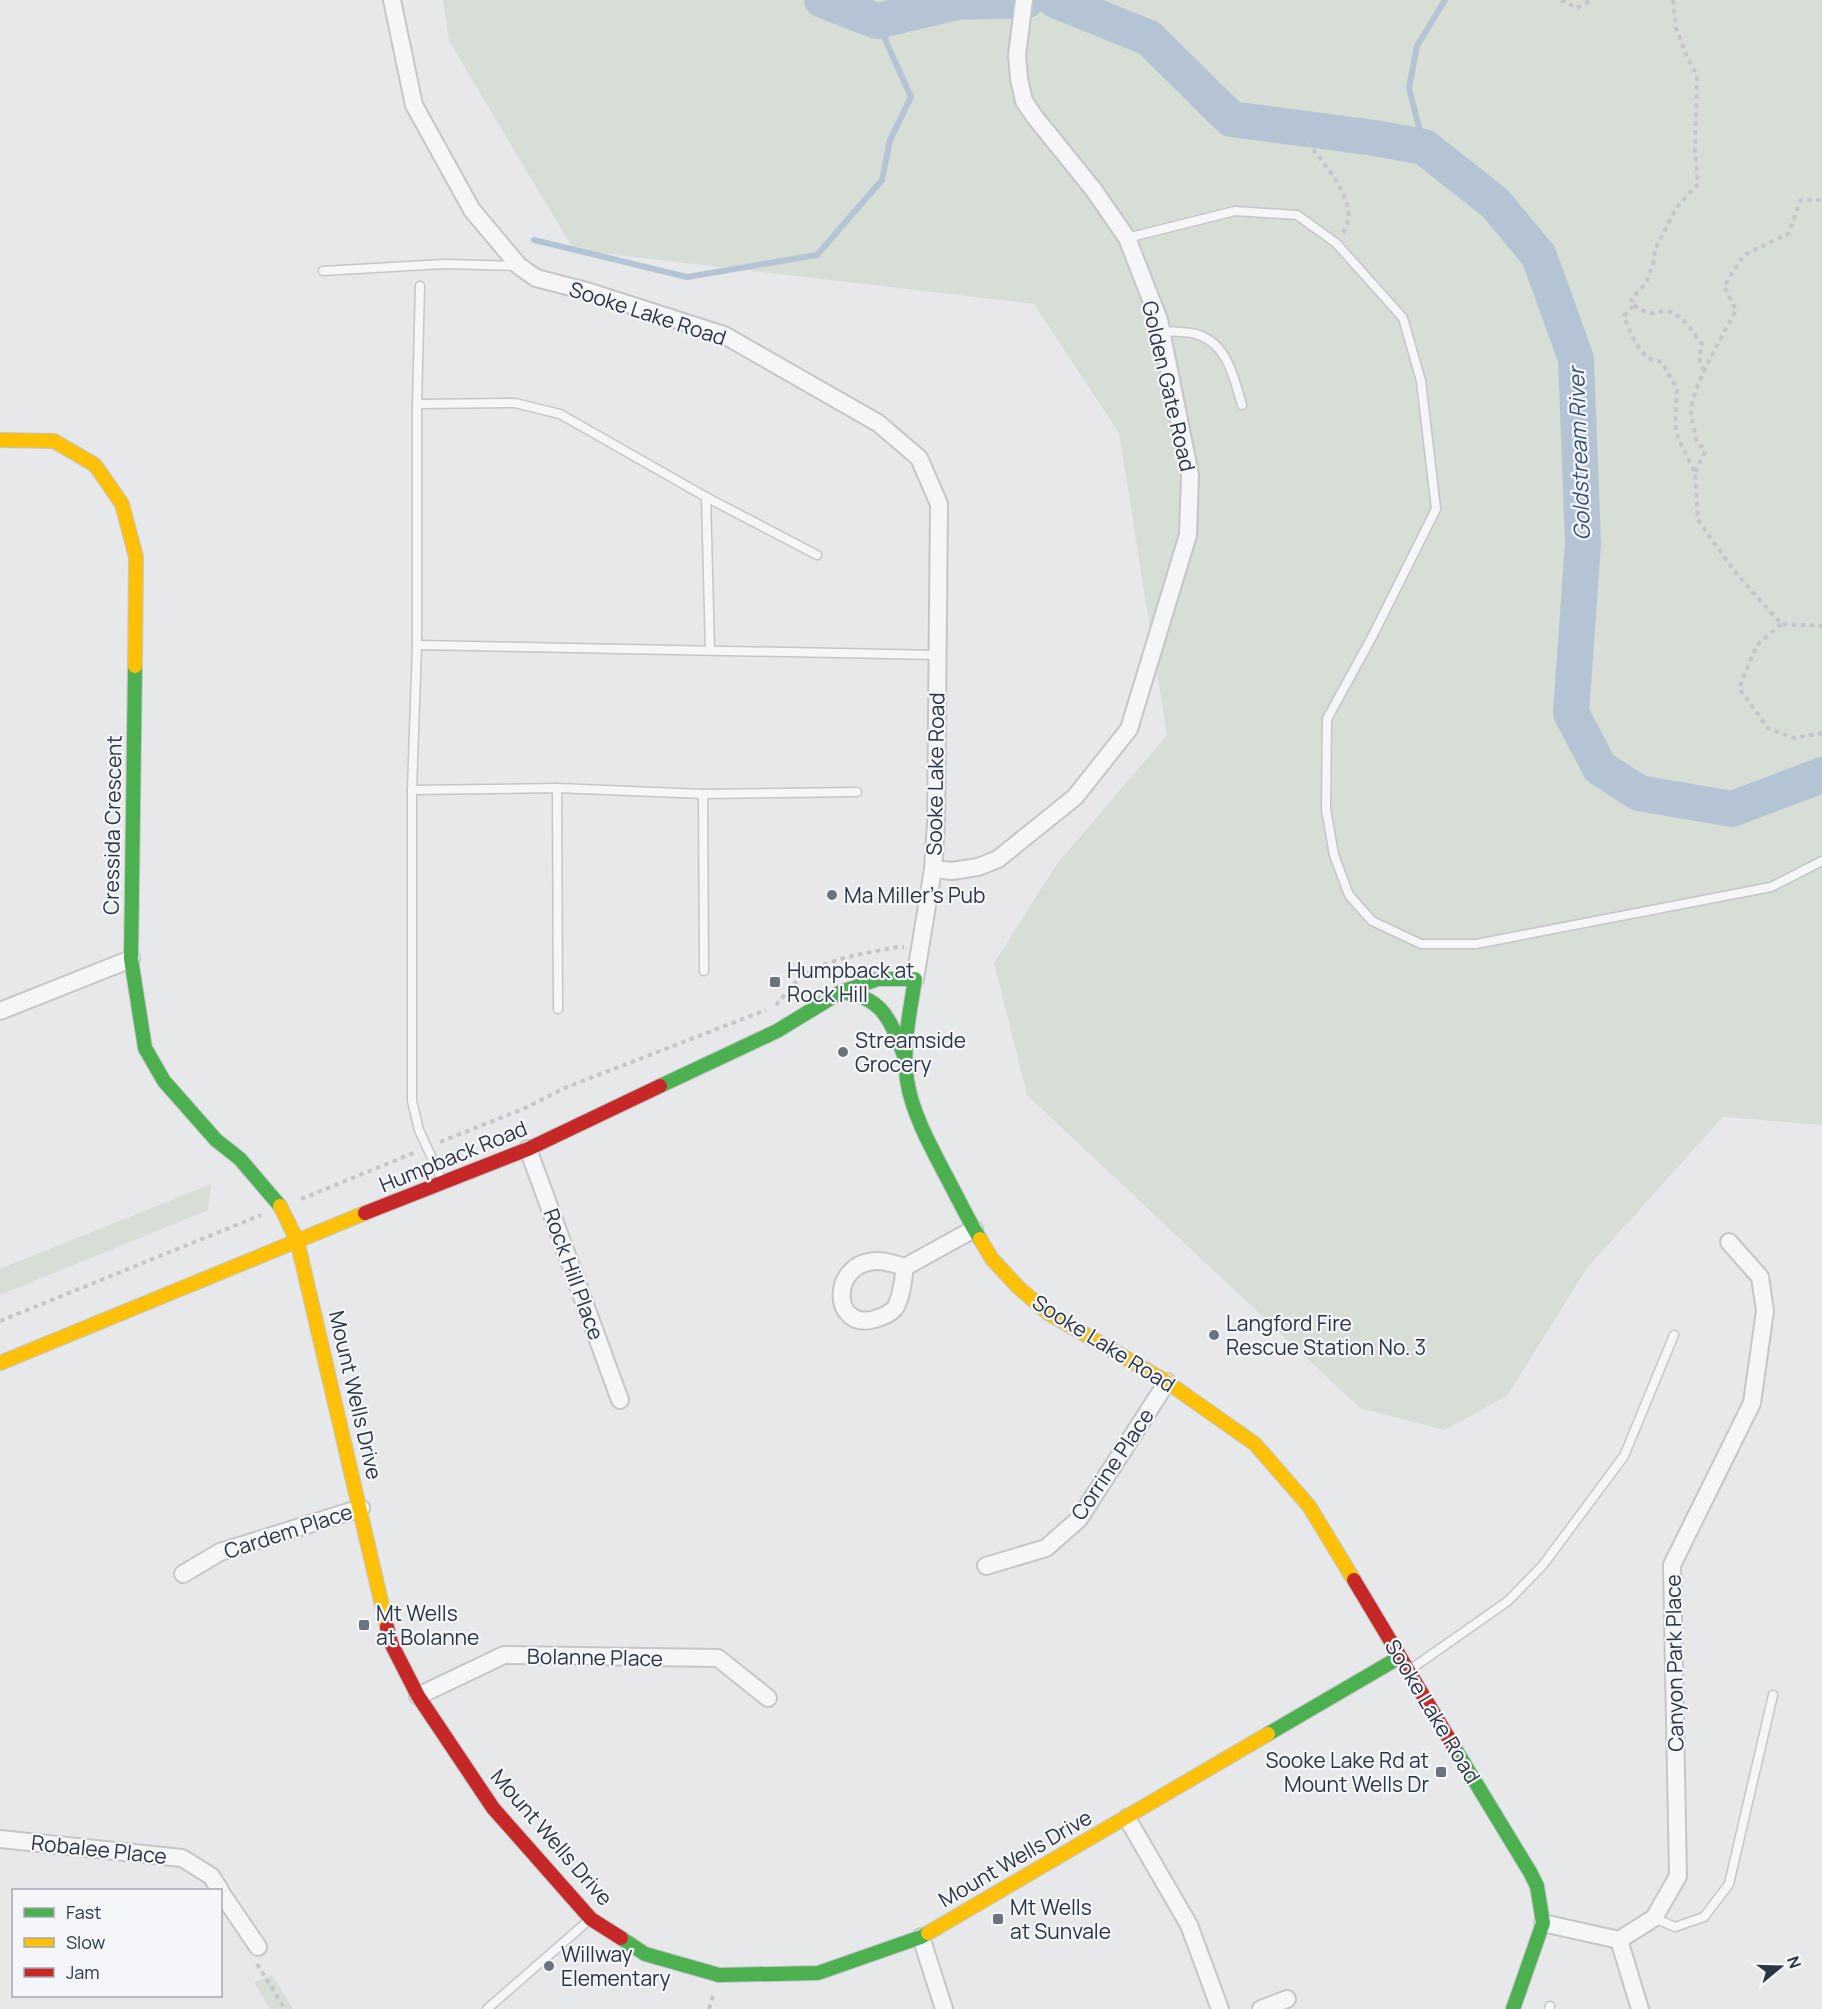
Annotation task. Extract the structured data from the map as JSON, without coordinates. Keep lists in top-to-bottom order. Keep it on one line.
{"streets":{"street":["Sooke Lake Road","Golden Gate Road","Cressida Crescent","Humpback Road","Rock Hill Place","Mount Wells Drive","Corrine Place","Cardem Place","Bolanne Place","Canyon Park Place","Robalee Place"]},"crossings":[["Sooke Lake Road","Golden Gate Road"],["Sooke Lake Road","Humpback Road"],["Sooke Lake Road","Mount Wells Drive"],["Sooke Lake Road","Corrine Place"],["Cressida Crescent","Humpback Road"],["Cressida Crescent","Mount Wells Drive"],["Humpback Road","Rock Hill Place"],["Humpback Road","Mount Wells Drive"],["Mount Wells Drive","Cardem Place"],["Mount Wells Drive","Bolanne Place"]],"water":["Goldstream River"],"places":{"other":["Ma Miller’s Pub","Streamside Grocery","Langford Fire Rescue Station No. 3","Willway Elementary"],"transit":["Humpback at Rock Hill","Mt Wells at Bolanne","Sooke Lake Rd at Mount Wells Dr","Mt Wells at Sunvale"]},"legend":["Fast","Slow","Jam"],"north":"right"}
